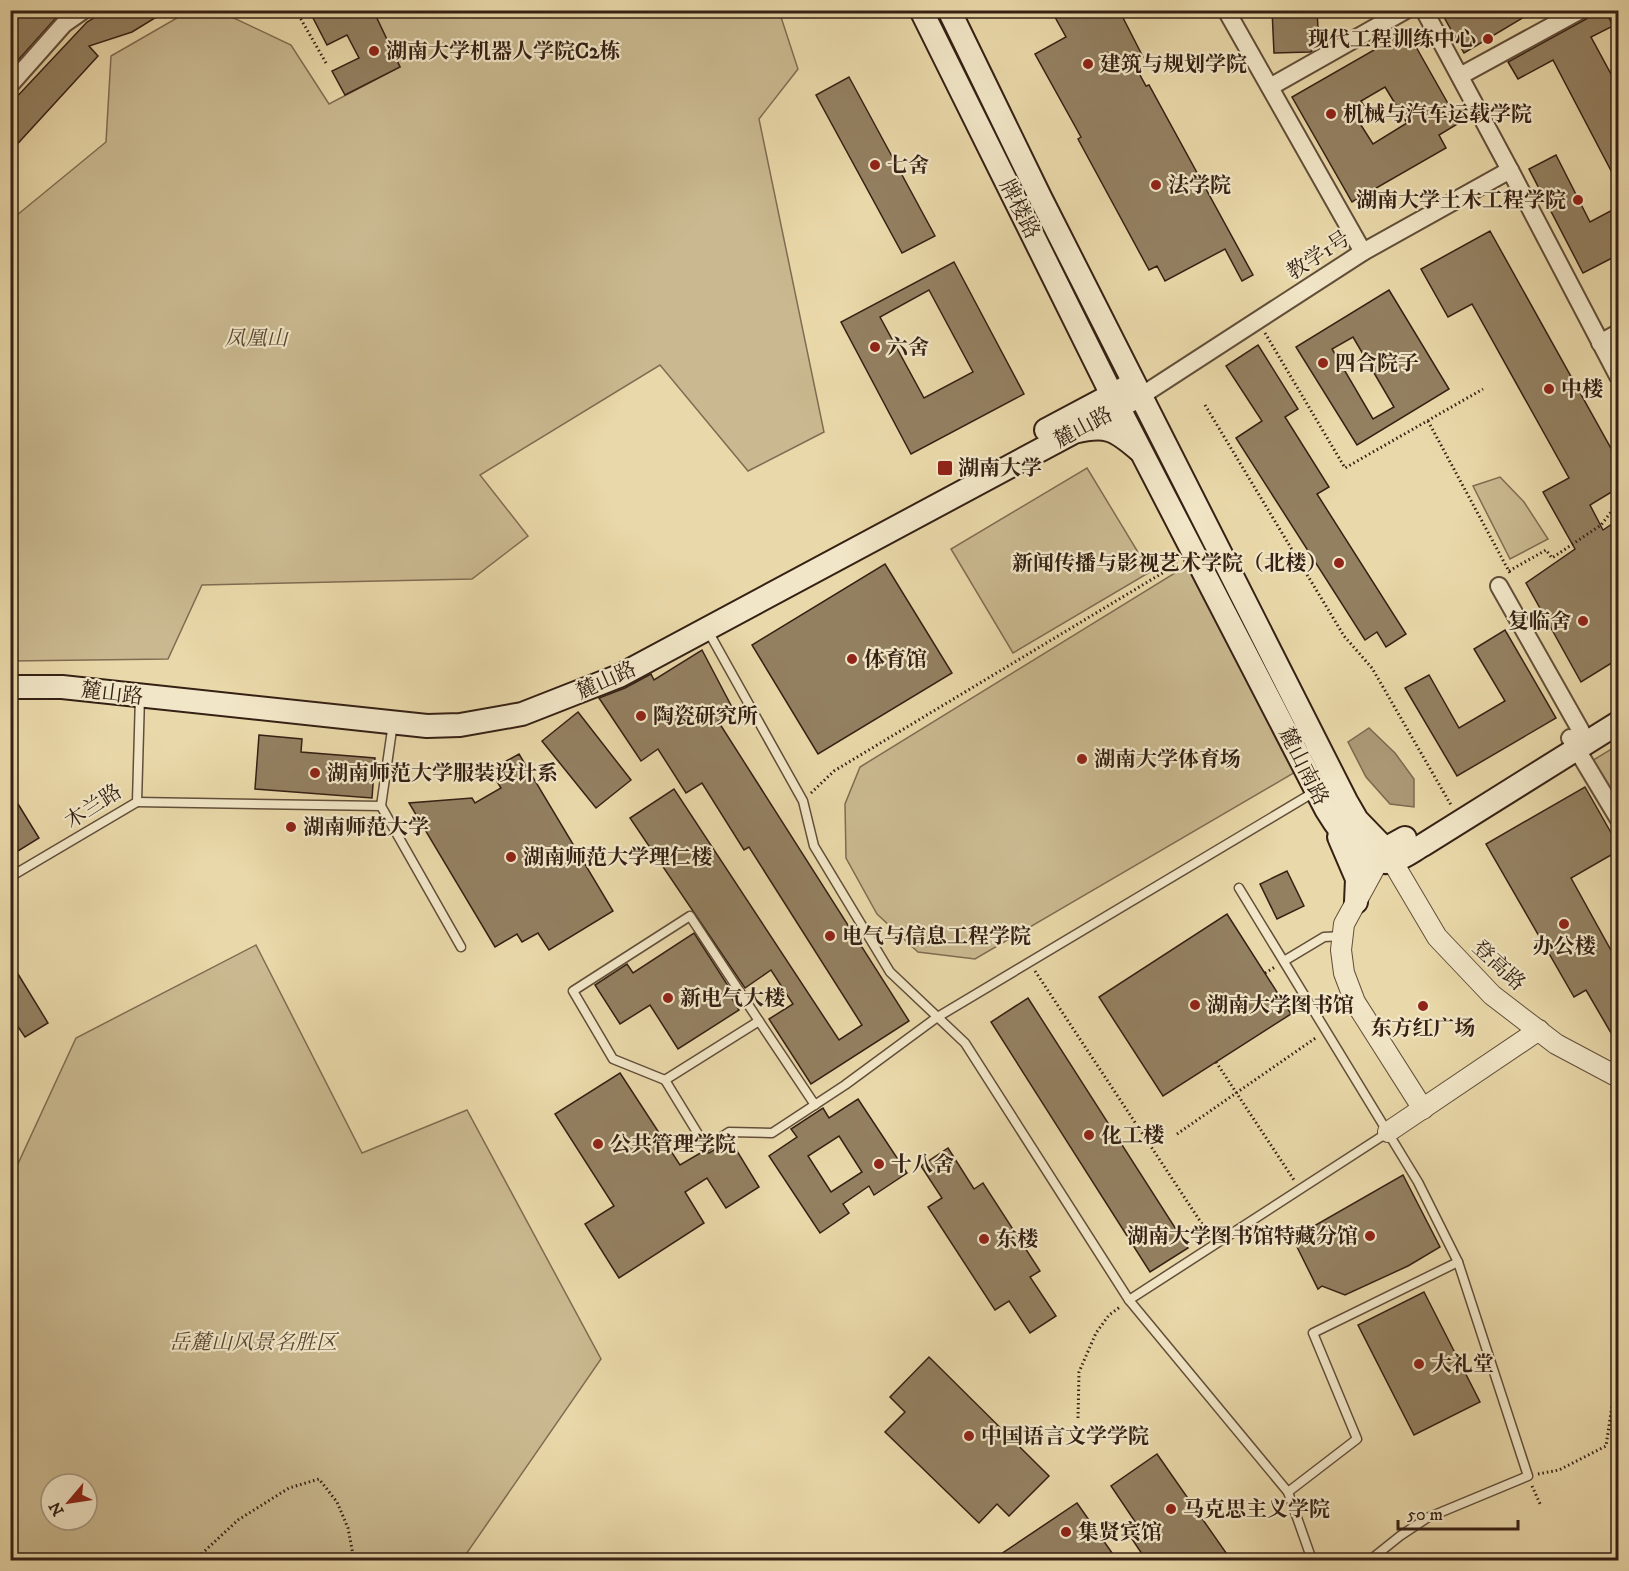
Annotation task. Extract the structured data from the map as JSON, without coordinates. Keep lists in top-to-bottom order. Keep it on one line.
{"streets":{"main road":["牌楼路","麓山路","麓山南路"],"street":["教学1号","登高路"],"lane":["木兰路"]},"crossings":[["牌楼路","教学1号"],["牌楼路","麓山路"],["牌楼路","麓山南路"],["教学1号","麓山路"],["教学1号","麓山南路"],["麓山路","麓山南路"],["麓山路","木兰路"],["麓山南路","登高路"]],"parks":["凤凰山","岳麓山风景名胜区"],"places":{"other":["现代工程训练中心","湖南大学机器人学院C2栋","建筑与规划学院","机械与汽车运载学院","七舍","法学院","湖南大学土木工程学院","六舍","四合院子","中楼","新闻传播与影视艺术学院（北楼）","复临舍","体育馆","陶瓷研究所","湖南大学体育场","湖南师范大学服装设计系","湖南师范大学","湖南师范大学理仁楼","办公楼","电气与信息工程学院","新电气大楼","湖南大学图书馆","东方红广场","化工楼","公共管理学院","十八舍","湖南大学图书馆特藏分馆","东楼","大礼堂","中国语言文学学院","马克思主义学院","集贤宾馆"],"transit":["湖南大学"]},"scale_bar":"50 m","north":"bottom left"}
